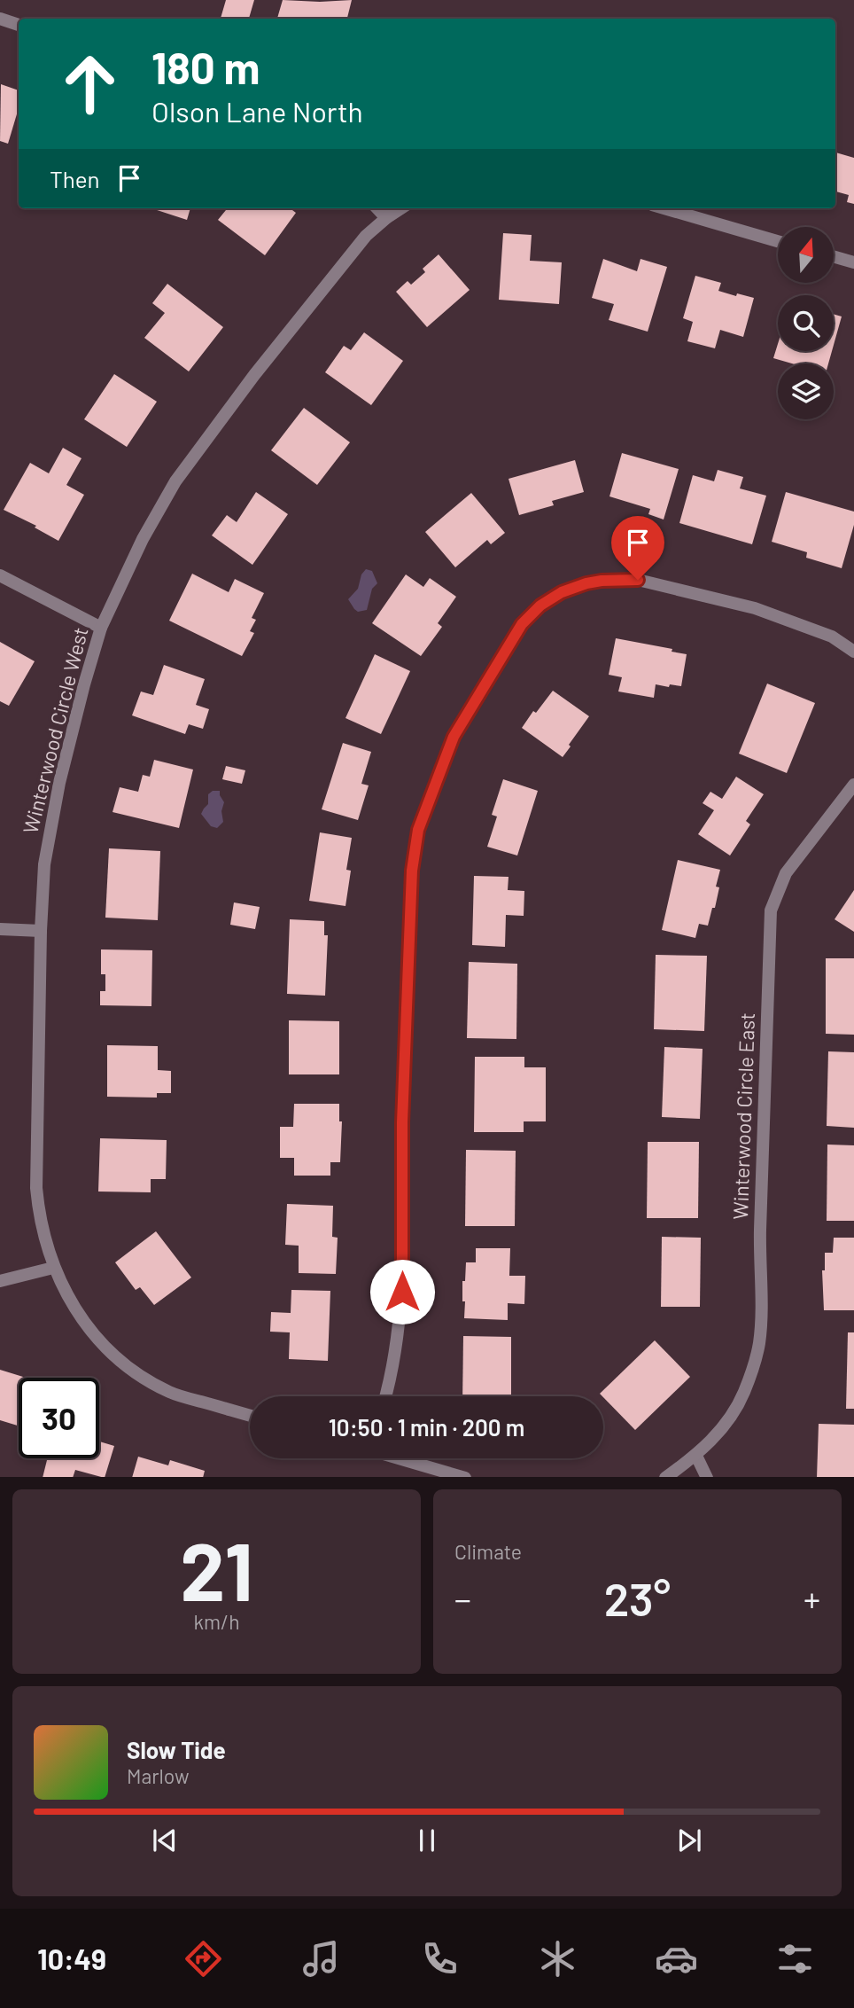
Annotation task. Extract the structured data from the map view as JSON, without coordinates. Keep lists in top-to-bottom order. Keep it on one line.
{"streets":{"street":["Winterwood Circle West","Winterwood Circle East"]},"north":"top","page":{"turn":["180 m","Olson Lane North"],"then":"Then","limit":"30","trip":"10:50 · 1 min · 200 m","tile":[["21","km/h"],"Climate"],"heat":["−","23°","+"],"song":["Slow Tide","Marlow"],"tabs":"10:49"}}
